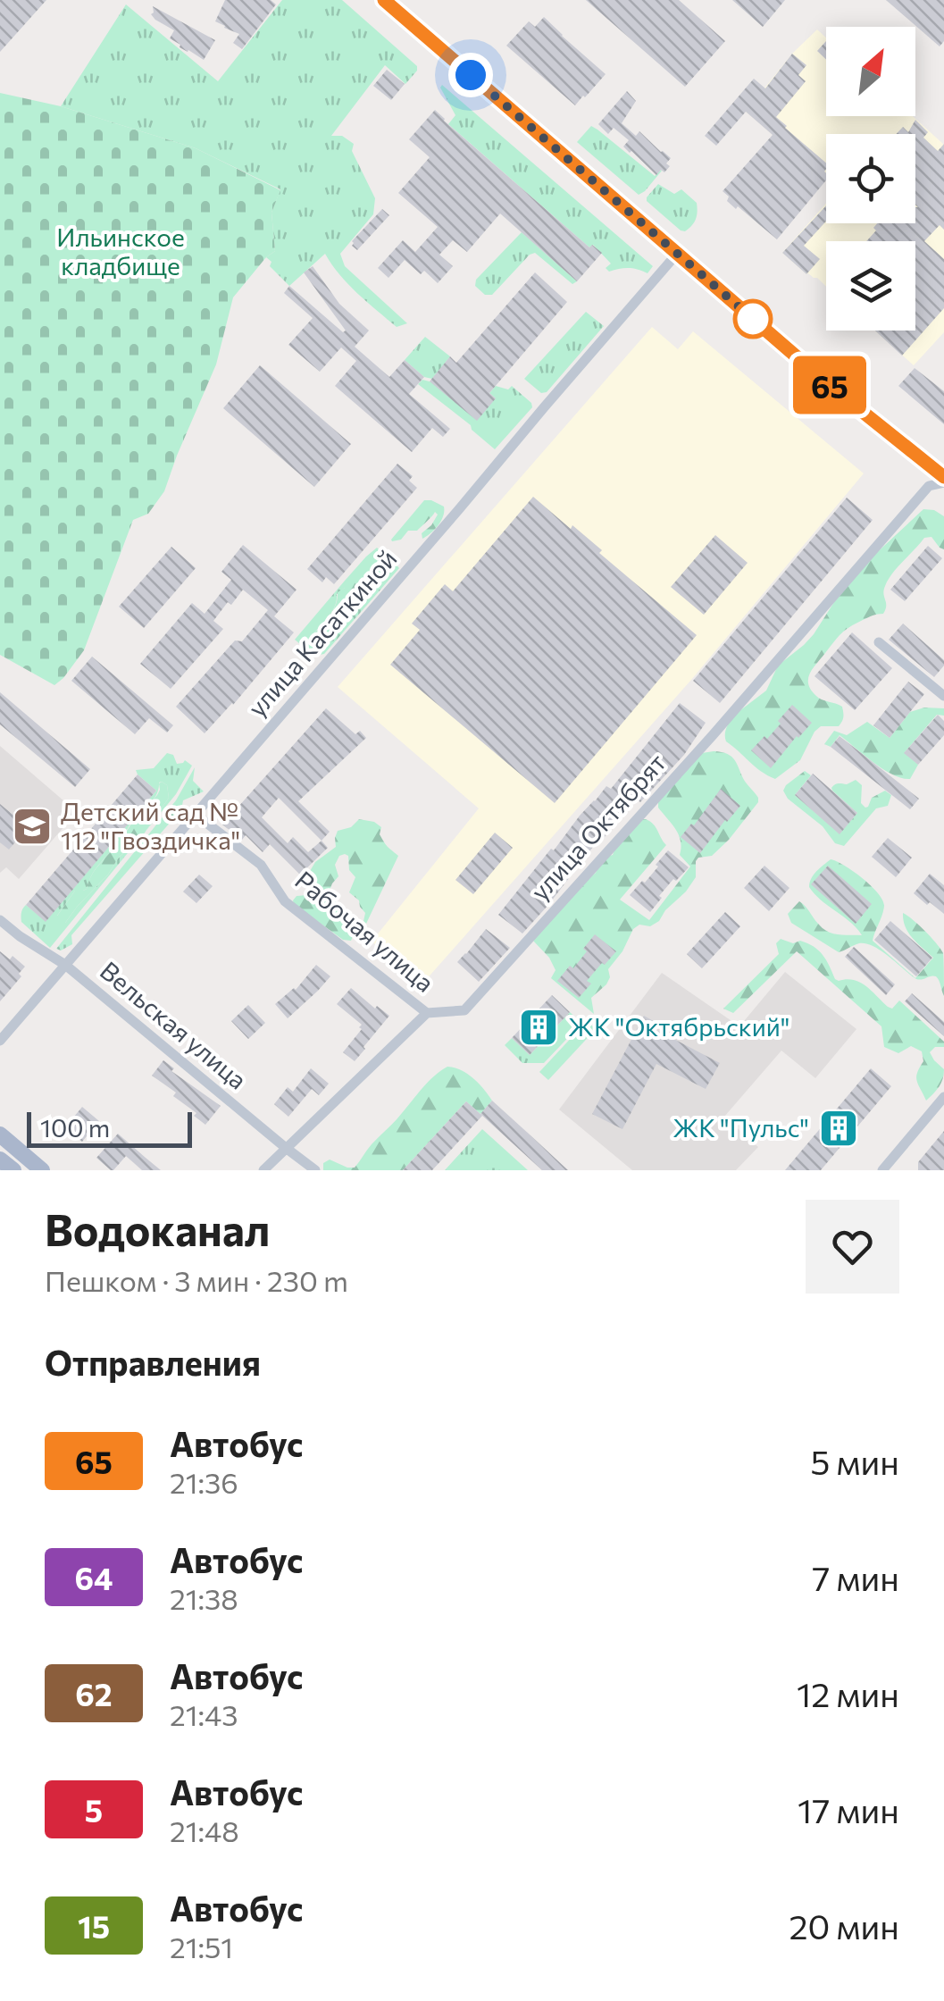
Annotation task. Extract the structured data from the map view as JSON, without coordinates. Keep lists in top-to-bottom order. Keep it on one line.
{"streets":{"street":["улица Касаткиной","улица Октябрят","Рабочая улица","Вельская улица"]},"crossings":[["улица Касаткиной","Рабочая улица"],["улица Касаткиной","Вельская улица"],["улица Октябрят","Рабочая улица"]],"parks":["Ильинское кладбище"],"places":{"school or university":["Детский сад № 112 \"Гвоздичка\""],"building":["ЖК \"Октябрьский\"","ЖК \"Пульс\""]},"lines":["bus line 65"],"scale_bar":"100 m","north":"top right","page":{"on_map":"65","scale":"100 m","heading":[["Водоканал","Пешком · 3 мин · 230 m"],"Отправления"],"list":[{"mark":"65","name":"Автобус","note":"21:36","value":"5 мин"},{"mark":"64","name":"Автобус","note":"21:38","value":"7 мин"},{"mark":"62","name":"Автобус","note":"21:43","value":"12 мин"},{"mark":"5","name":"Автобус","note":"21:48","value":"17 мин"},{"mark":"15","name":"Автобус","note":"21:51","value":"20 мин"}]}}
